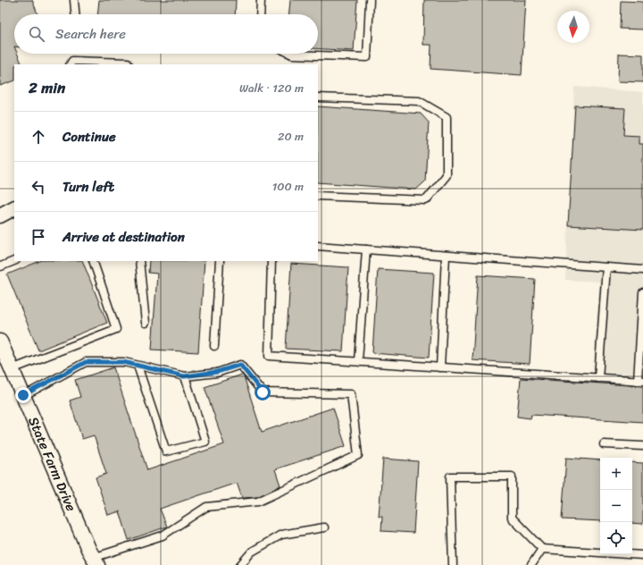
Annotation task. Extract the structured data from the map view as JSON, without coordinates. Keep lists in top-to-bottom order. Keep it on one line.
{"streets":{"street":["State Farm Drive"]},"north":"bottom","page":{"search":"Search here","heading":["2 min","Walk · 120 m"],"list":[["Continue","20 m"],["Turn left","100 m"],"Arrive at destination"],"map_buttons":["+","−"]}}
